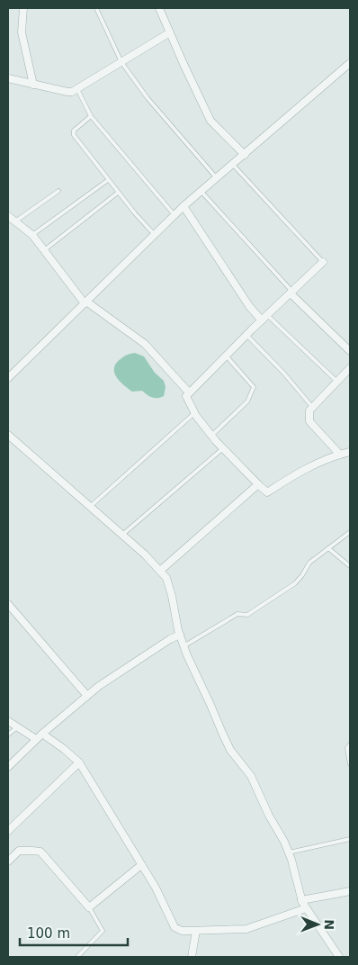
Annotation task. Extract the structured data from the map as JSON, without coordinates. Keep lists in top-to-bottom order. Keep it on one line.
{"scale_bar":"100 m","north":"right"}
